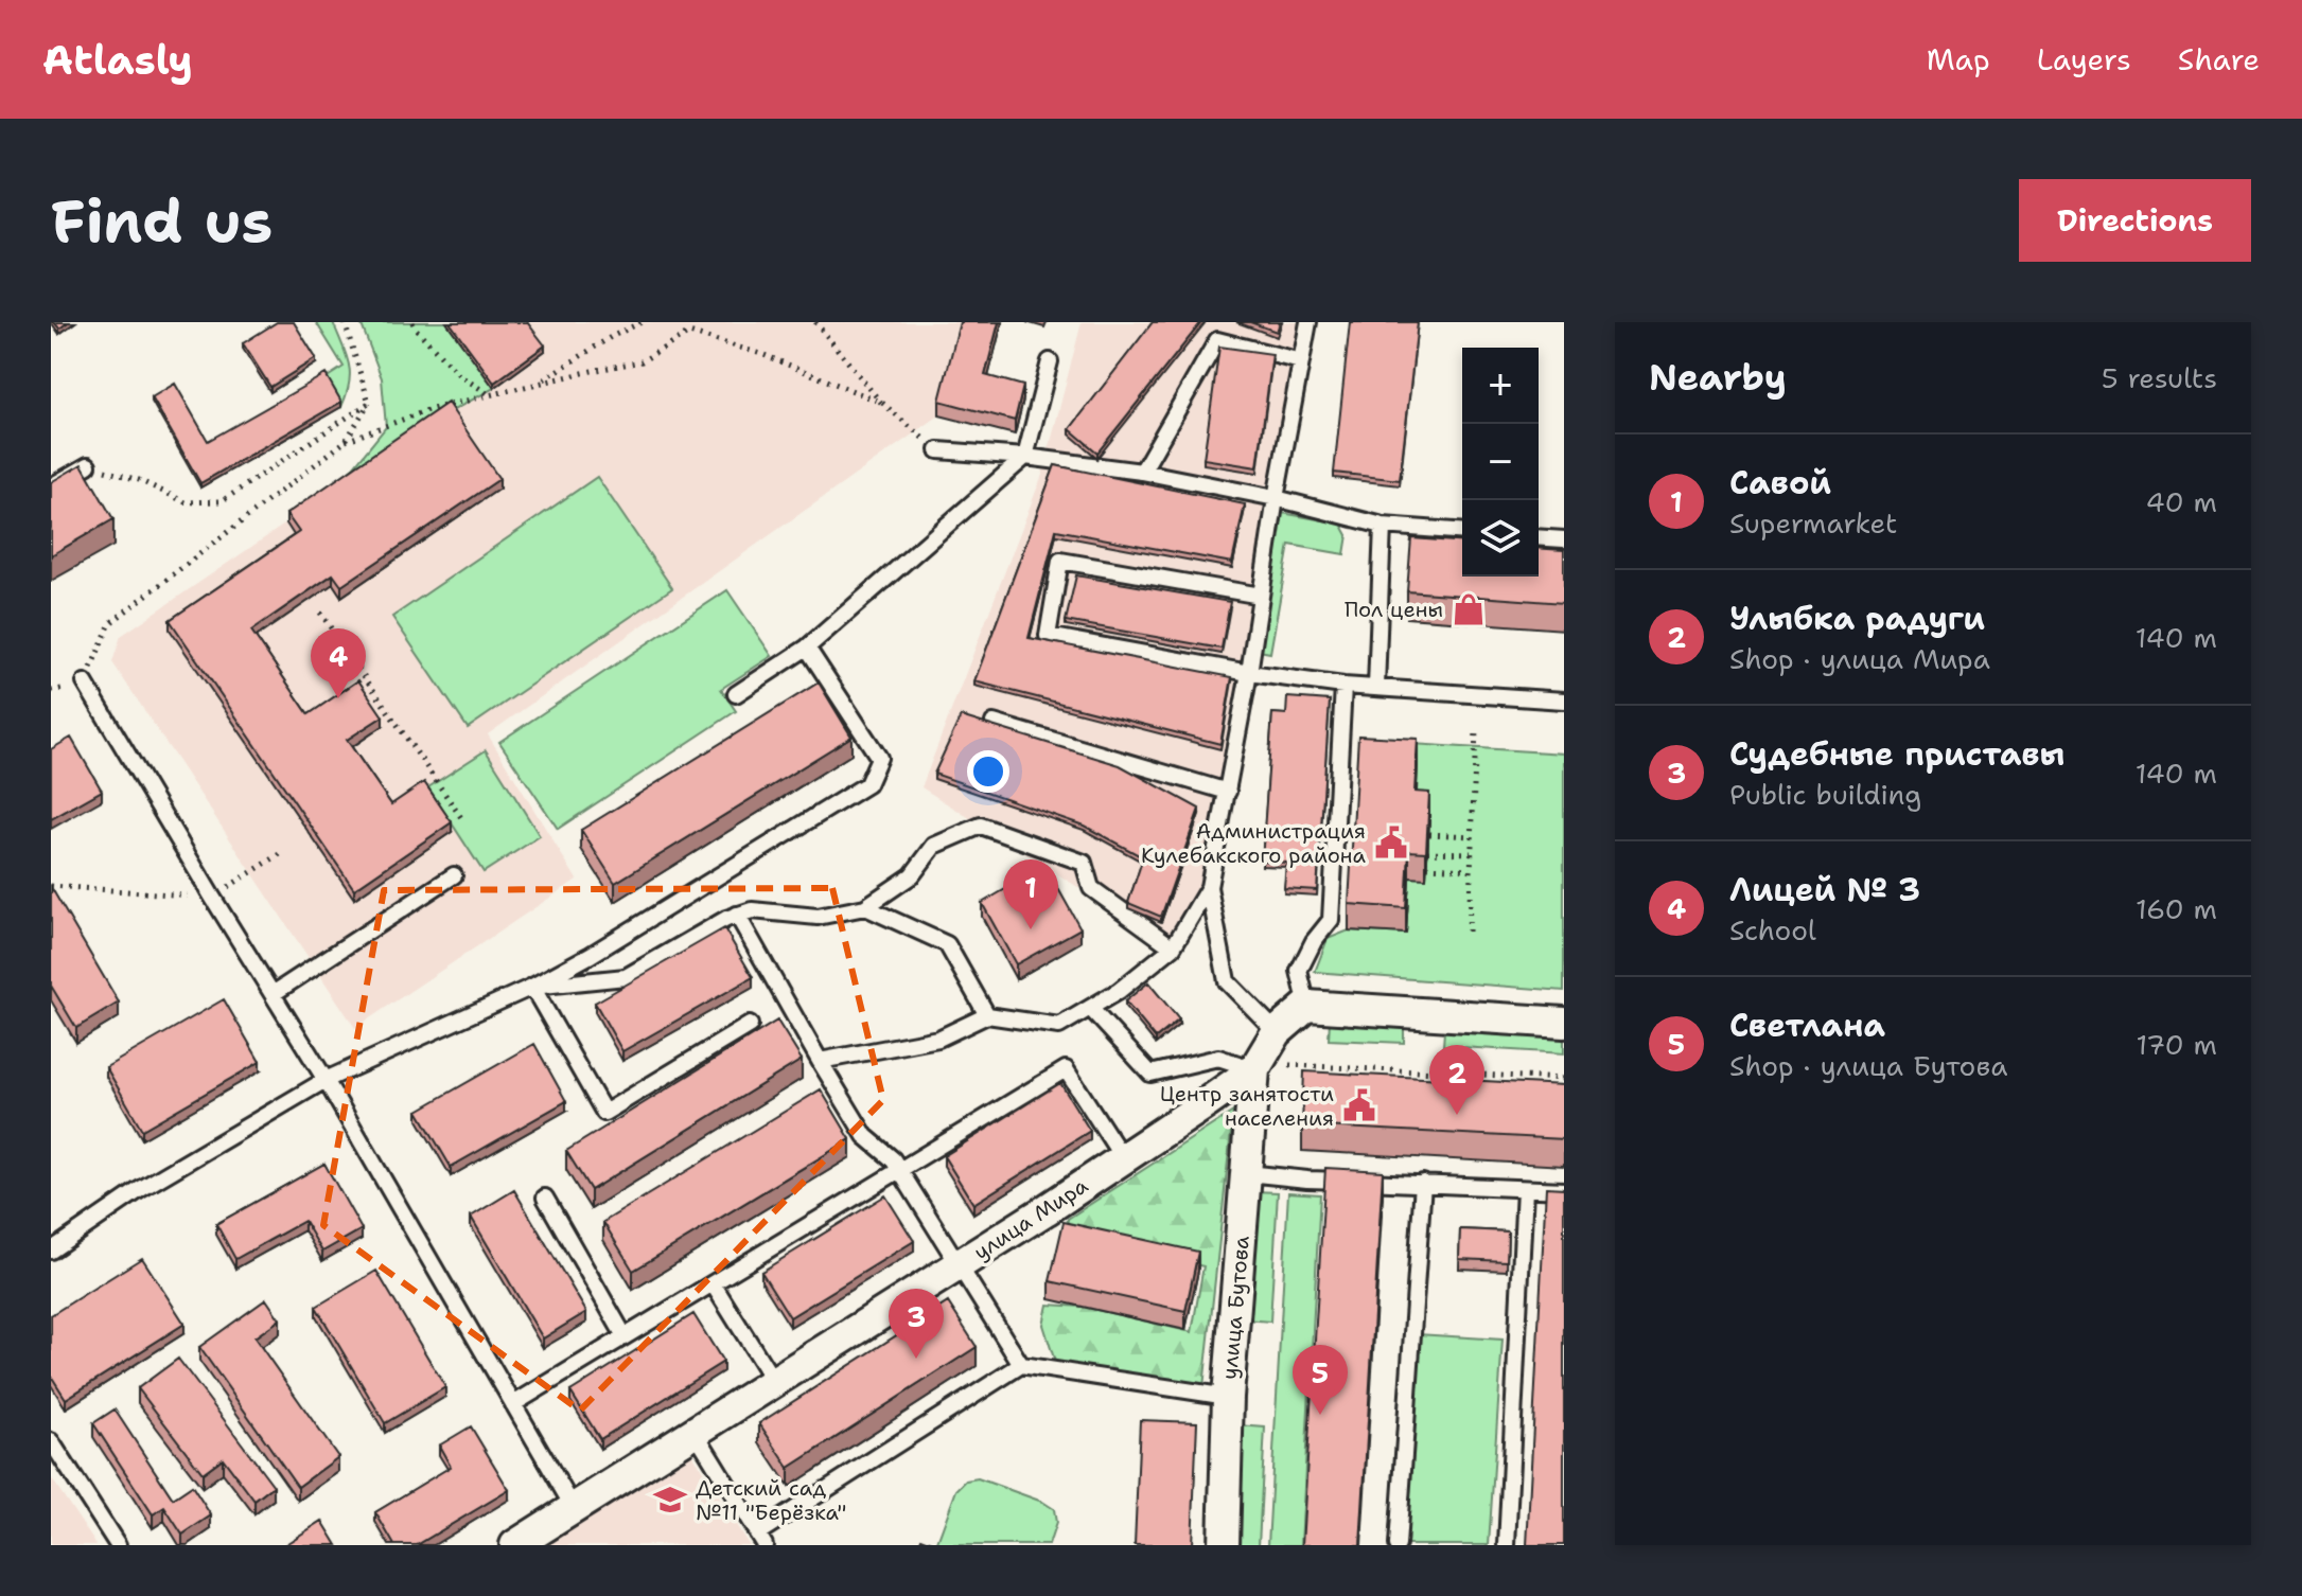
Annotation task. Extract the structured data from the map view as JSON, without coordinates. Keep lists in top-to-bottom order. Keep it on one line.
{"streets":{"street":["улица Мира","улица Бутова"]},"crossings":[["улица Мира","улица Бутова"]],"places":{"shop":["Пол цены"],"public building":["Администрация Кулебакского района","Центр занятости населения"],"school or university":["Детский сад №11 \"Берёзка\""]},"page":{"header":"Atlasly","nav":["Map","Layers","Share"],"buttons":"Directions","title":"Find us","heading":["Nearby","5 results"],"map_buttons":["+","−"],"list":[{"mark":"1","name":"Савой","note":"Supermarket","value":"40 m"},{"mark":"2","name":"Улыбка радуги","note":"Shop · улица Мира","value":"140 m"},{"mark":"3","name":"Судебные приставы","note":"Public building","value":"140 m"},{"mark":"4","name":"Лицей № 3","note":"School","value":"160 m"},{"mark":"5","name":"Светлана","note":"Shop · улица Бутова","value":"170 m"}],"pins":["4","1","2","3","5"]}}
